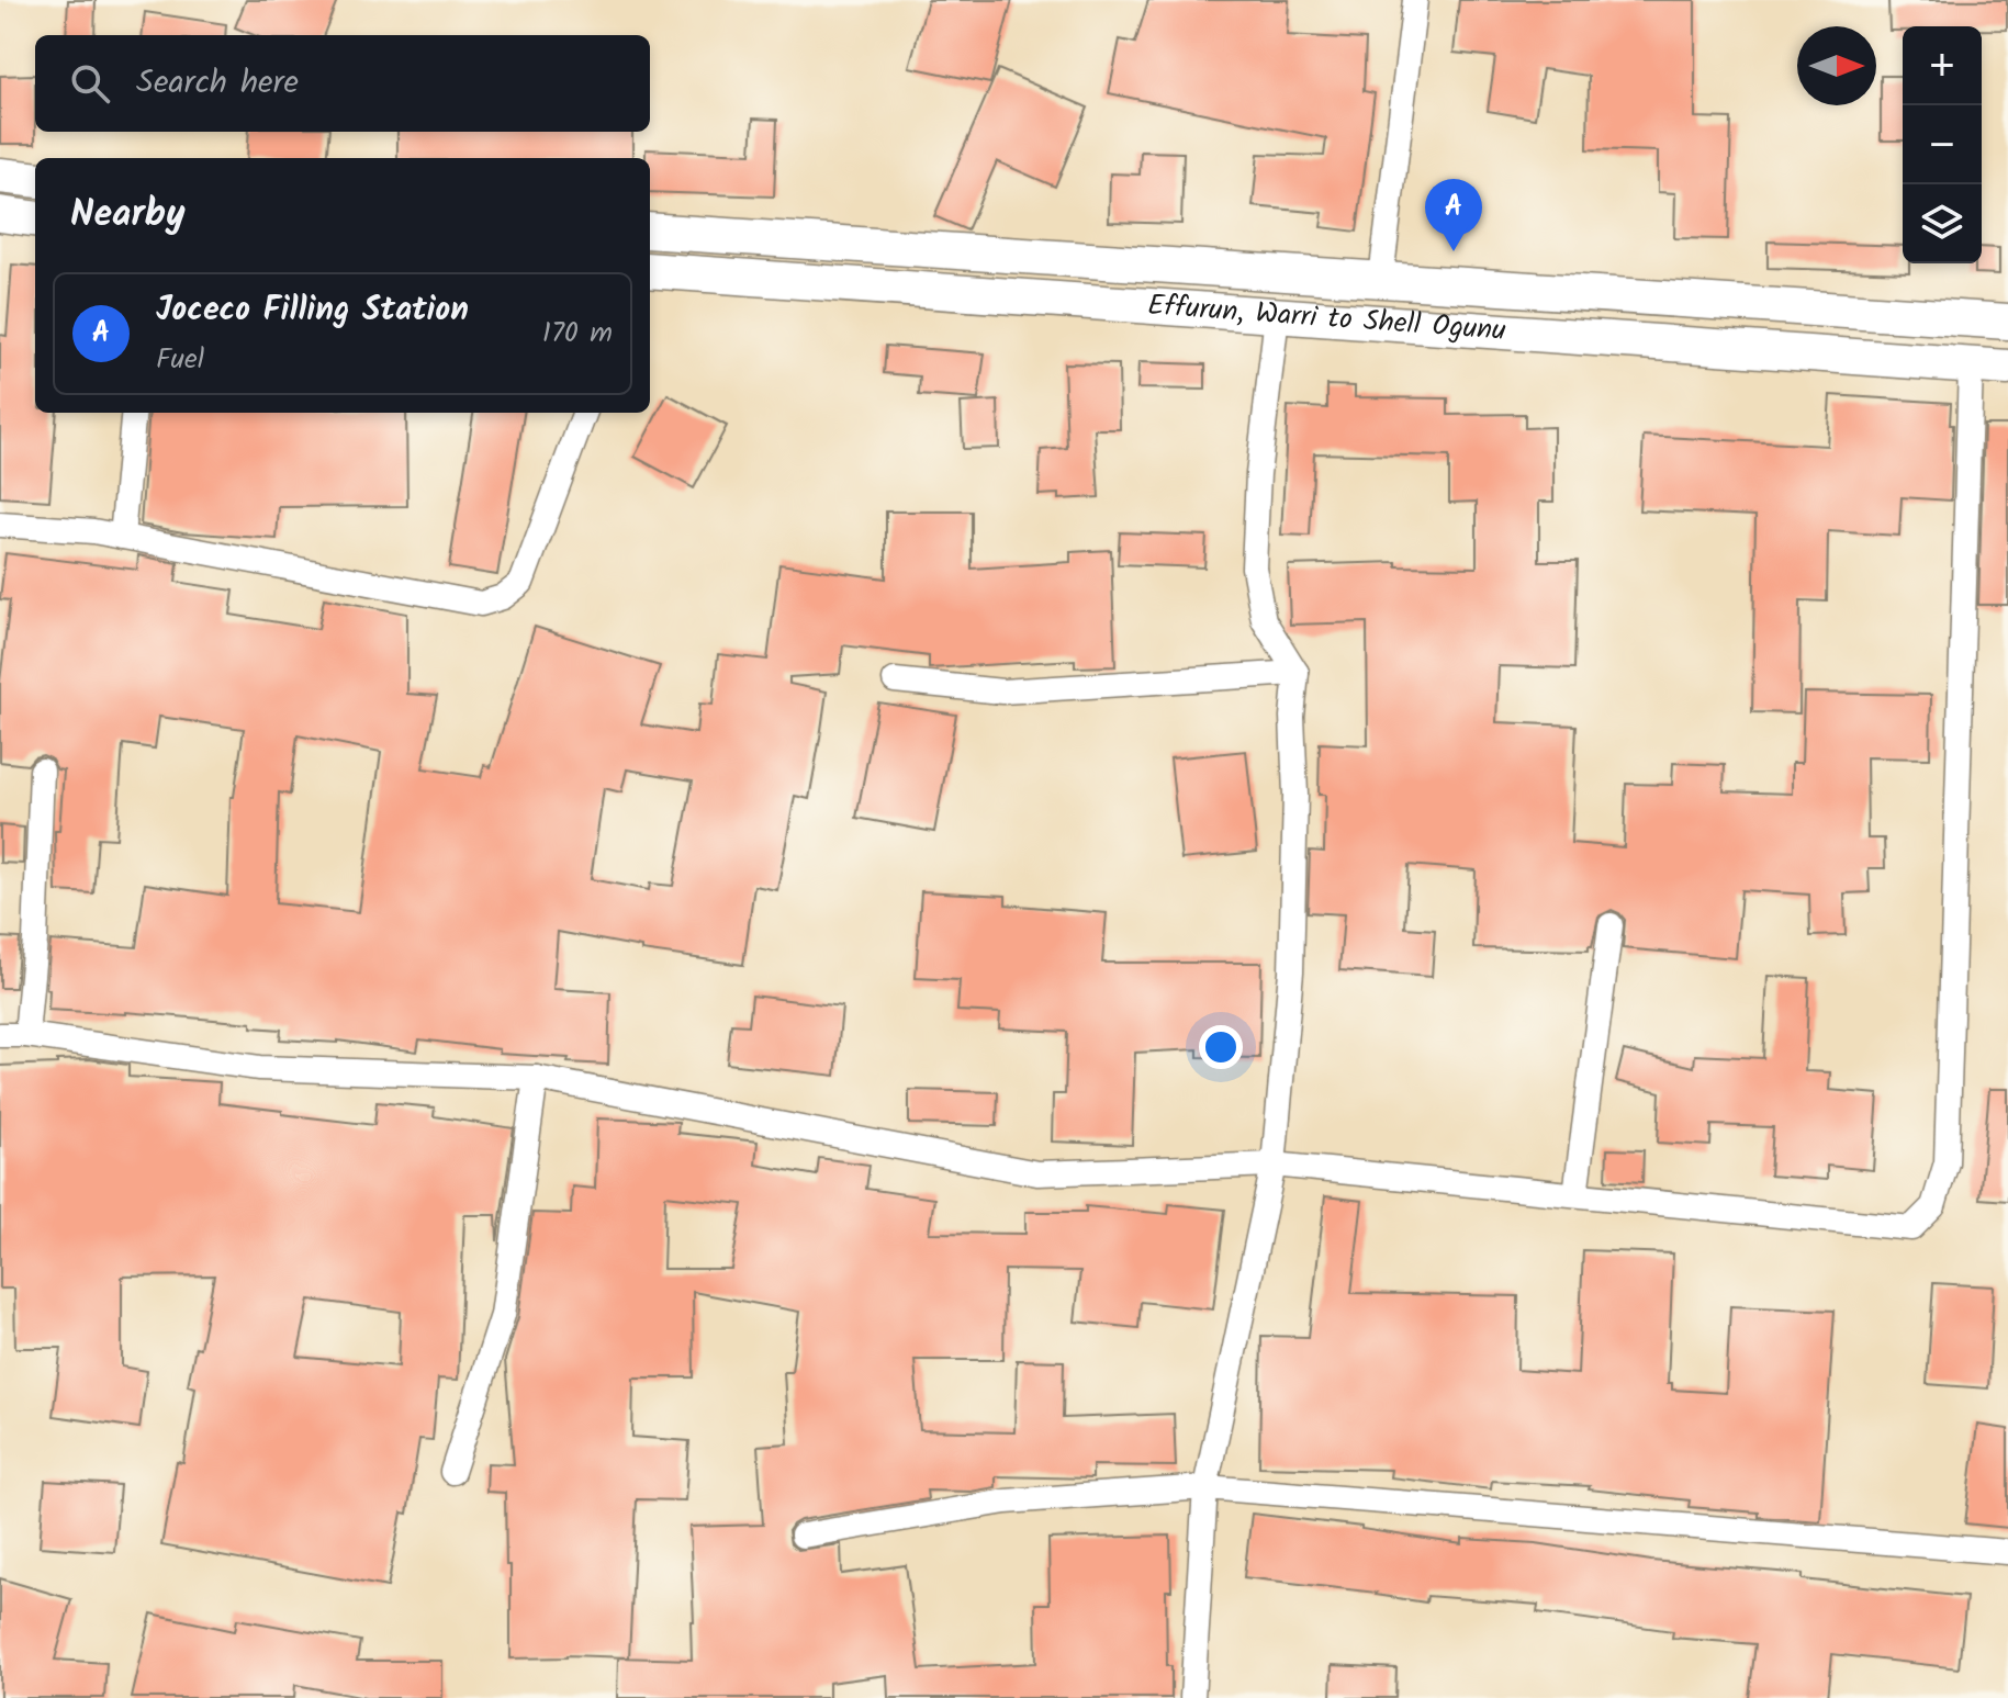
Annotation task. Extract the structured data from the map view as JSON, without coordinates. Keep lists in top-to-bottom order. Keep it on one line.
{"streets":{"street":["Effurun, Warri to Shell Ogunu"]},"north":"right","page":{"map_buttons":["+","−"],"search":"Search here","heading":"Nearby","pins":"A","list":[{"mark":"A","name":"Joceco Filling Station","note":"Fuel","value":"170 m"}]}}
